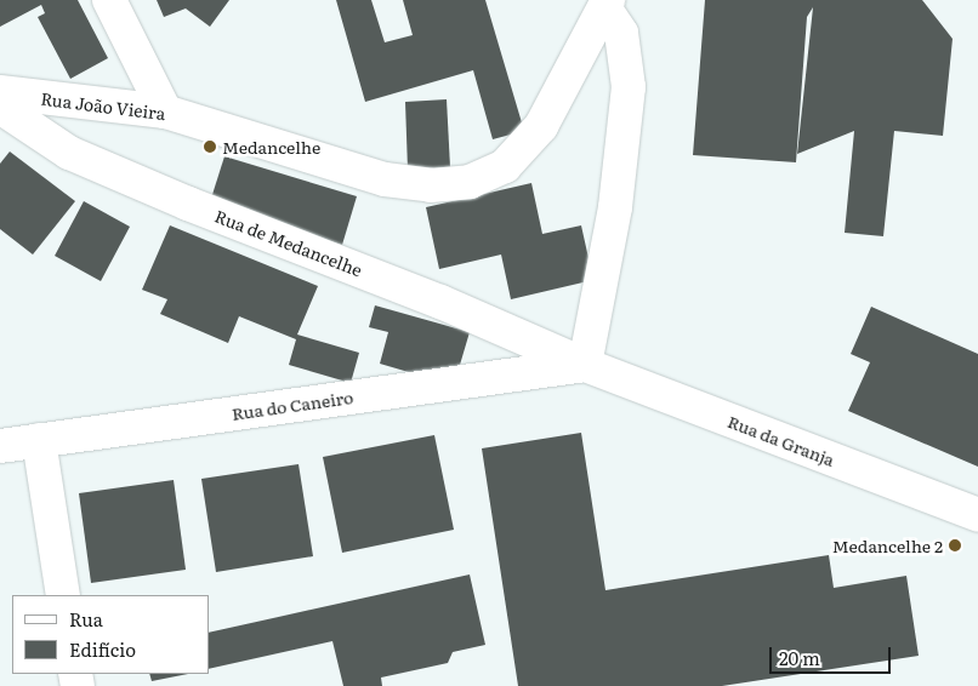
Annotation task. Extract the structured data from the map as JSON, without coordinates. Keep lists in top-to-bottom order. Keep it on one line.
{"streets":{"street":["Rua João Vieira","Rua de Medancelhe","Rua do Caneiro","Rua da Granja"]},"crossings":[["Rua de Medancelhe","Rua do Caneiro"],["Rua de Medancelhe","Rua da Granja"],["Rua do Caneiro","Rua da Granja"]],"places":["Medancelhe","Medancelhe 2"],"legend":["Rua","Edifício"],"scale_bar":"20 m"}
